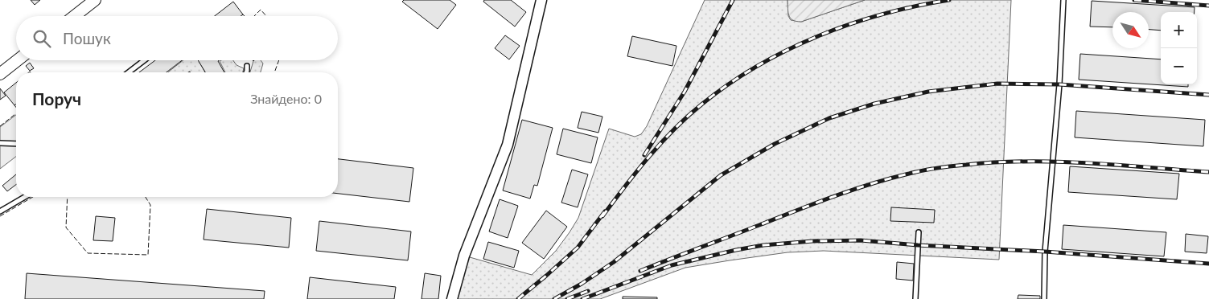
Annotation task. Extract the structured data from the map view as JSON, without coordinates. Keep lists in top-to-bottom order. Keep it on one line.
{"north":"bottom right","page":{"map_buttons":["+","−"],"search":"Пошук","heading":["Поруч","Знайдено: 0"]}}
